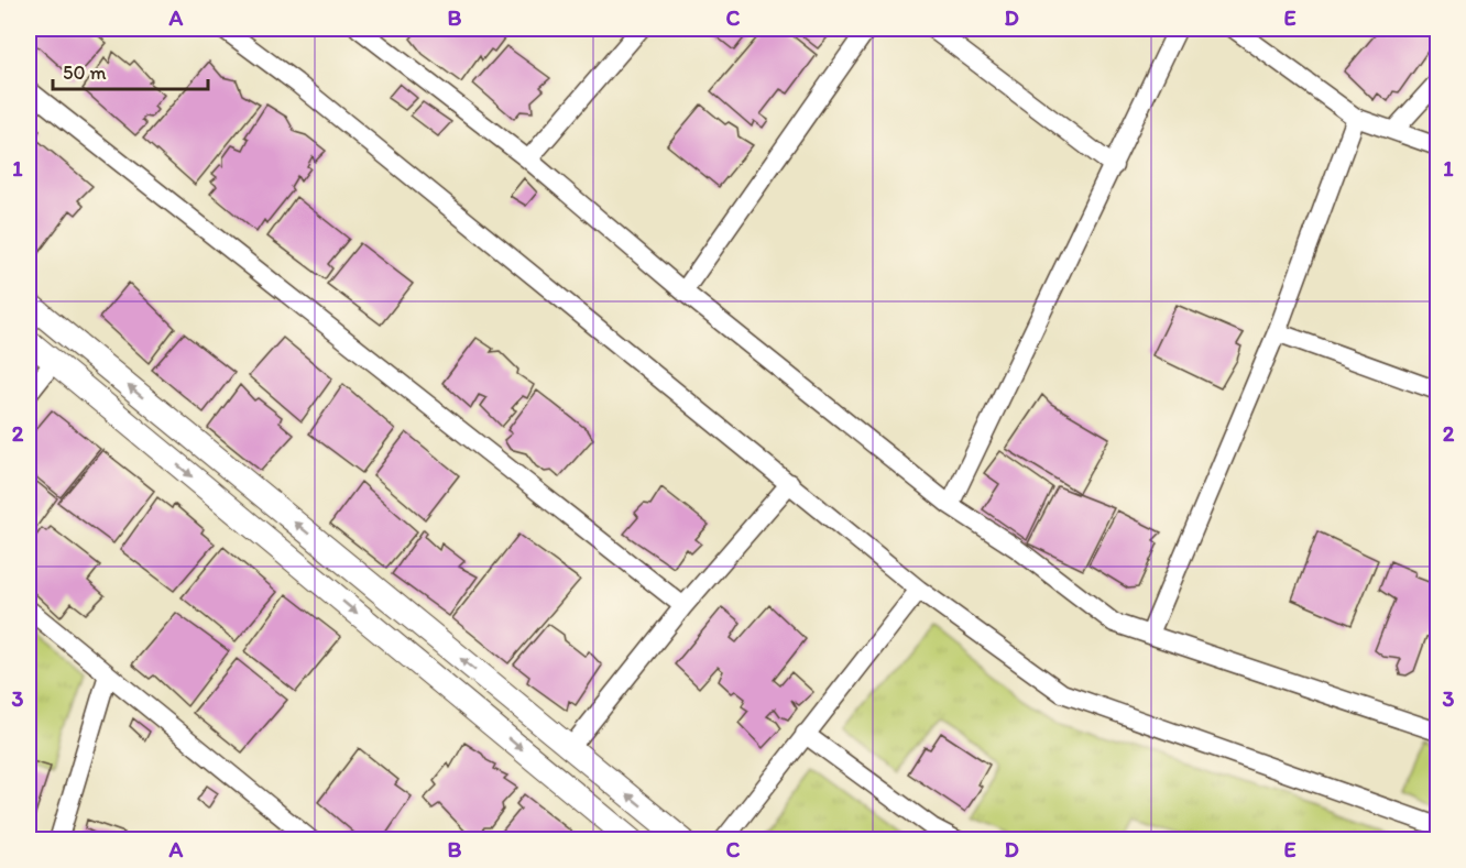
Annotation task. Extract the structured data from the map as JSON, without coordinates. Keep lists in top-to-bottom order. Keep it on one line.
{"scale_bar":"50 m","grid":{"columns":["A","B","C","D","E"],"rows":["1","2","3"]}}
